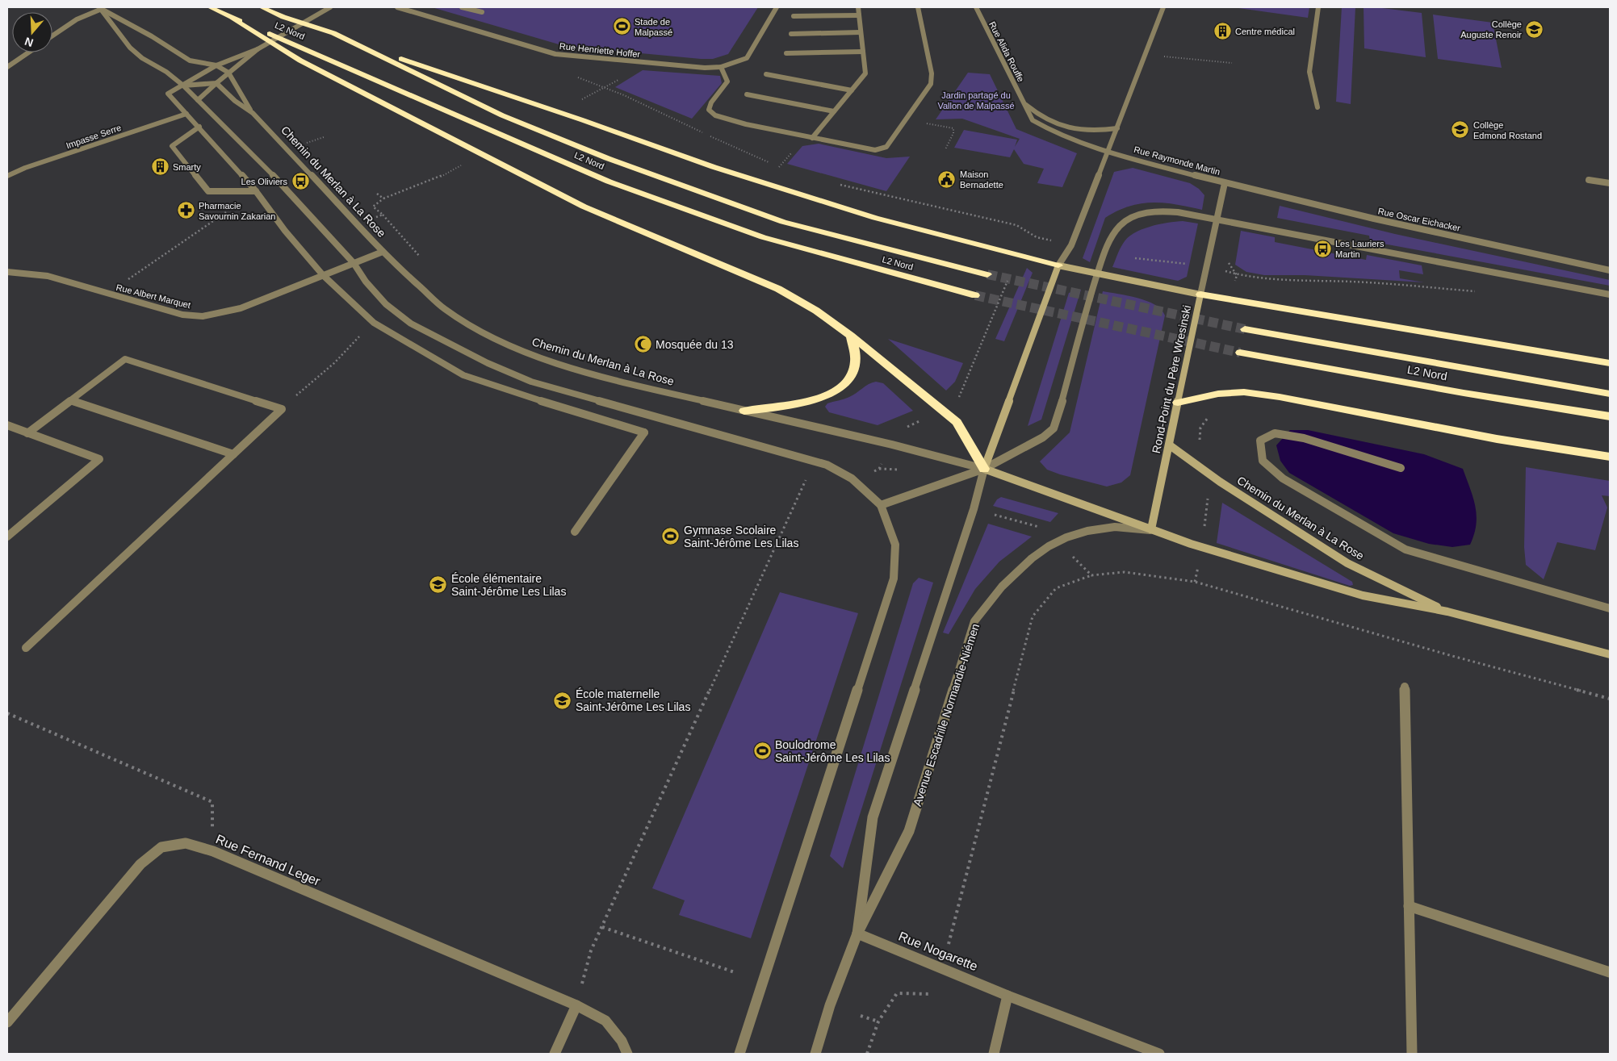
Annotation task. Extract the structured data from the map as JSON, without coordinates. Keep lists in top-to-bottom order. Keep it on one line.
{"streets":{"highway":["L2 Nord"],"main road":["Chemin du Merlan à La Rose","Rond-Point du Père Wresinski"],"street":["Rue Henriette Hoffer","Rue Alida Rouffe","Impasse Serre","Rue Raymonde Martin","Rue Oscar Eichacker","Rue Albert Marquet","Avenue Escadrille Normandie-Niémen","Rue Fernand Leger","Rue Nogarette"]},"crossings":[["Rue Alida Rouffe","Rue Raymonde Martin"],["Rue Raymonde Martin","Rue Oscar Eichacker"],["Rue Raymonde Martin","Rond-Point du Père Wresinski"],["Chemin du Merlan à La Rose","Rue Albert Marquet"],["Chemin du Merlan à La Rose","Rond-Point du Père Wresinski"],["Chemin du Merlan à La Rose","Avenue Escadrille Normandie-Niémen"],["Rond-Point du Père Wresinski","Avenue Escadrille Normandie-Niémen"],["Avenue Escadrille Normandie-Niémen","Rue Nogarette"]],"parks":["Jardin partagé du Vallon de Malpassé"],"places":{"sports":["Stade de Malpassé","Gymnase Scolaire Saint-Jérôme Les Lilas","Boulodrome Saint-Jérôme Les Lilas"],"school or university":["Collège Auguste Renoir","Collège Edmond Rostand","École élémentaire Saint-Jérôme Les Lilas","École maternelle Saint-Jérôme Les Lilas"],"building":["Centre médical","Smarty"],"public building":["Maison Bernadette"],"bus stop":["Les Oliviers","Les Lauriers Martin"],"pharmacy":["Pharmacie Savournin Zakarian"],"mosque":["Mosquée du 13"]},"north":"bottom"}
